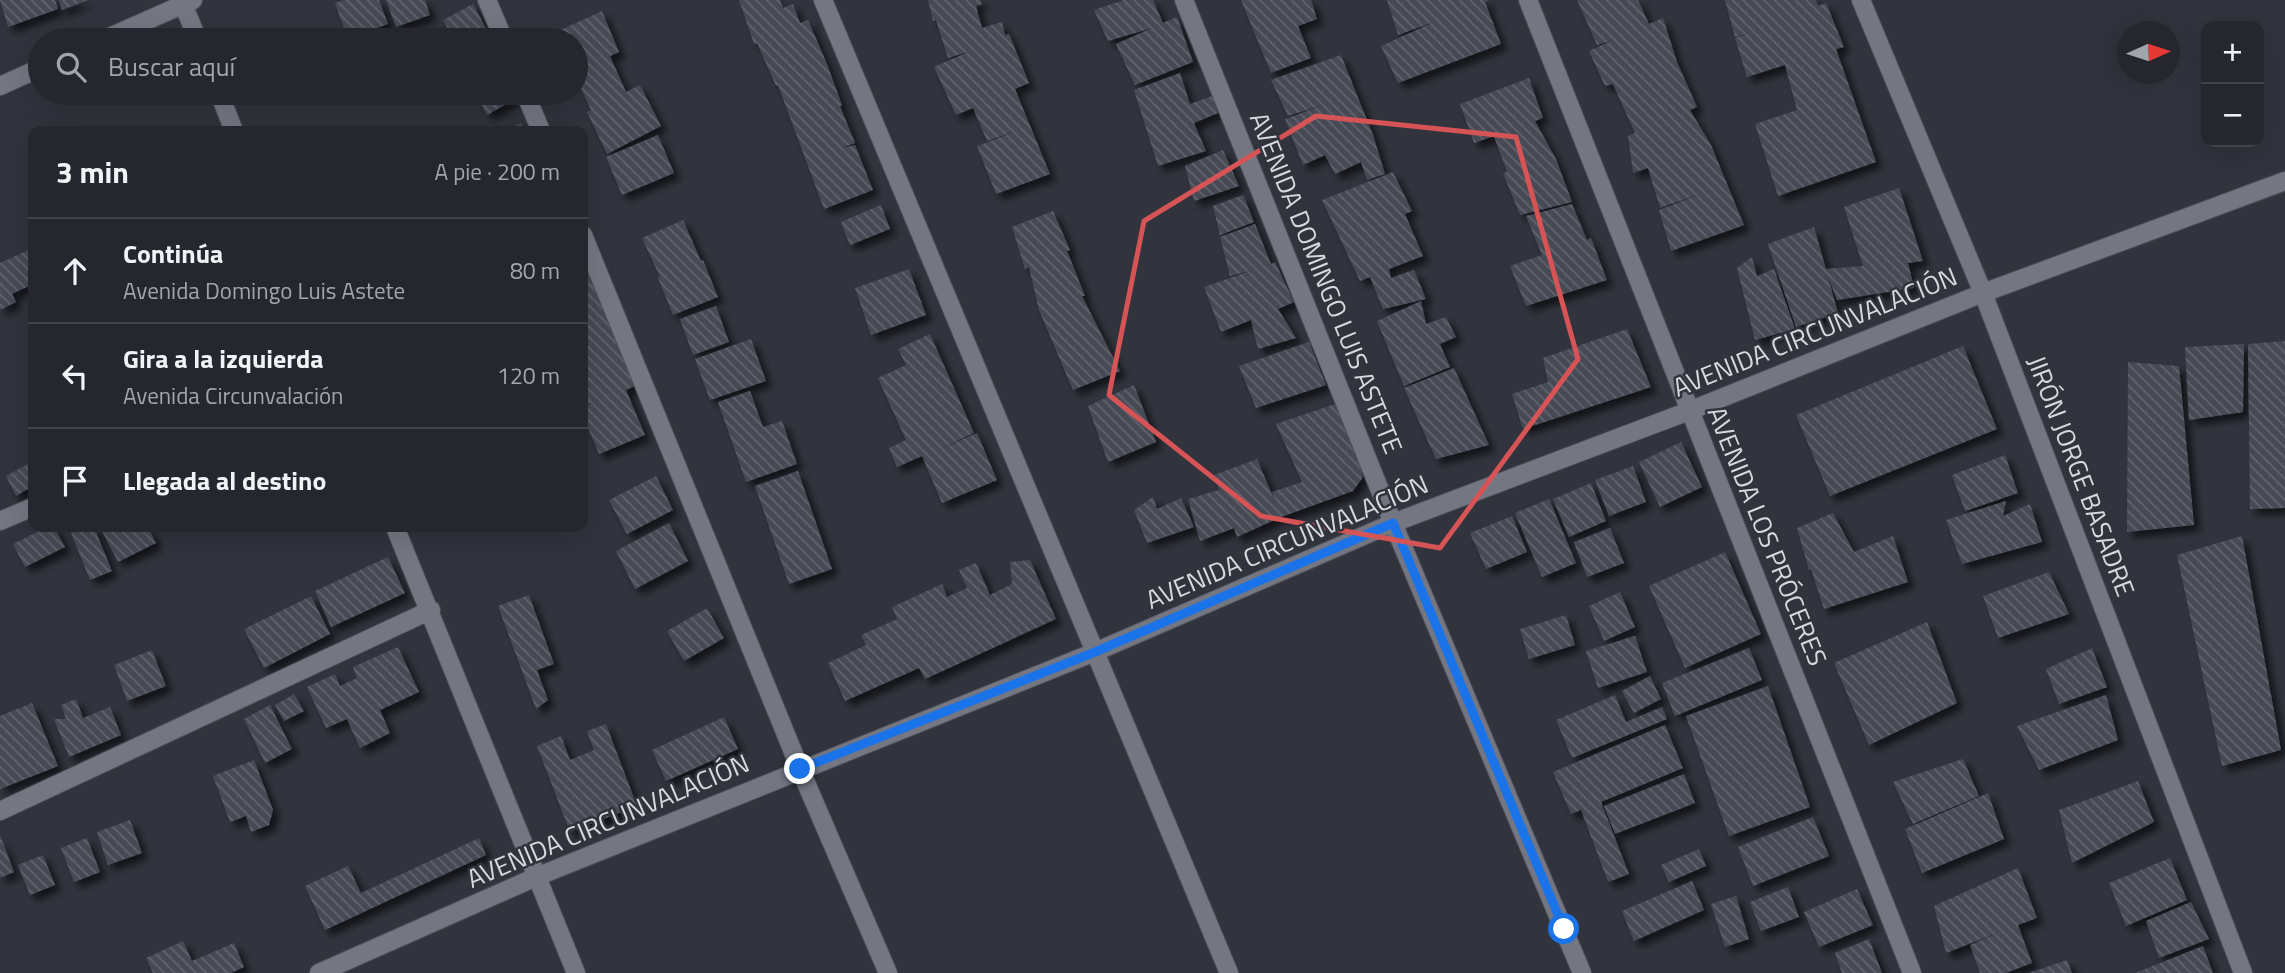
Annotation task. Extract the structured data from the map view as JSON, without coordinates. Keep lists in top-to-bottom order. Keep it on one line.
{"streets":{"street":["AVENIDA DOMINGO LUIS ASTETE","AVENIDA CIRCUNVALACIÓN","JIRÓN JORGE BASADRE","AVENIDA LOS PRÓCERES"]},"crossings":[["AVENIDA DOMINGO LUIS ASTETE","AVENIDA CIRCUNVALACIÓN"],["AVENIDA CIRCUNVALACIÓN","JIRÓN JORGE BASADRE"],["AVENIDA CIRCUNVALACIÓN","AVENIDA LOS PRÓCERES"]],"north":"right","page":{"map_buttons":["+","−"],"search":"Buscar aquí","heading":["3 min","A pie · 200 m"],"list":[["Continúa","Avenida Domingo Luis Astete","80 m"],["Gira a la izquierda","Avenida Circunvalación","120 m"],"Llegada al destino"]}}
